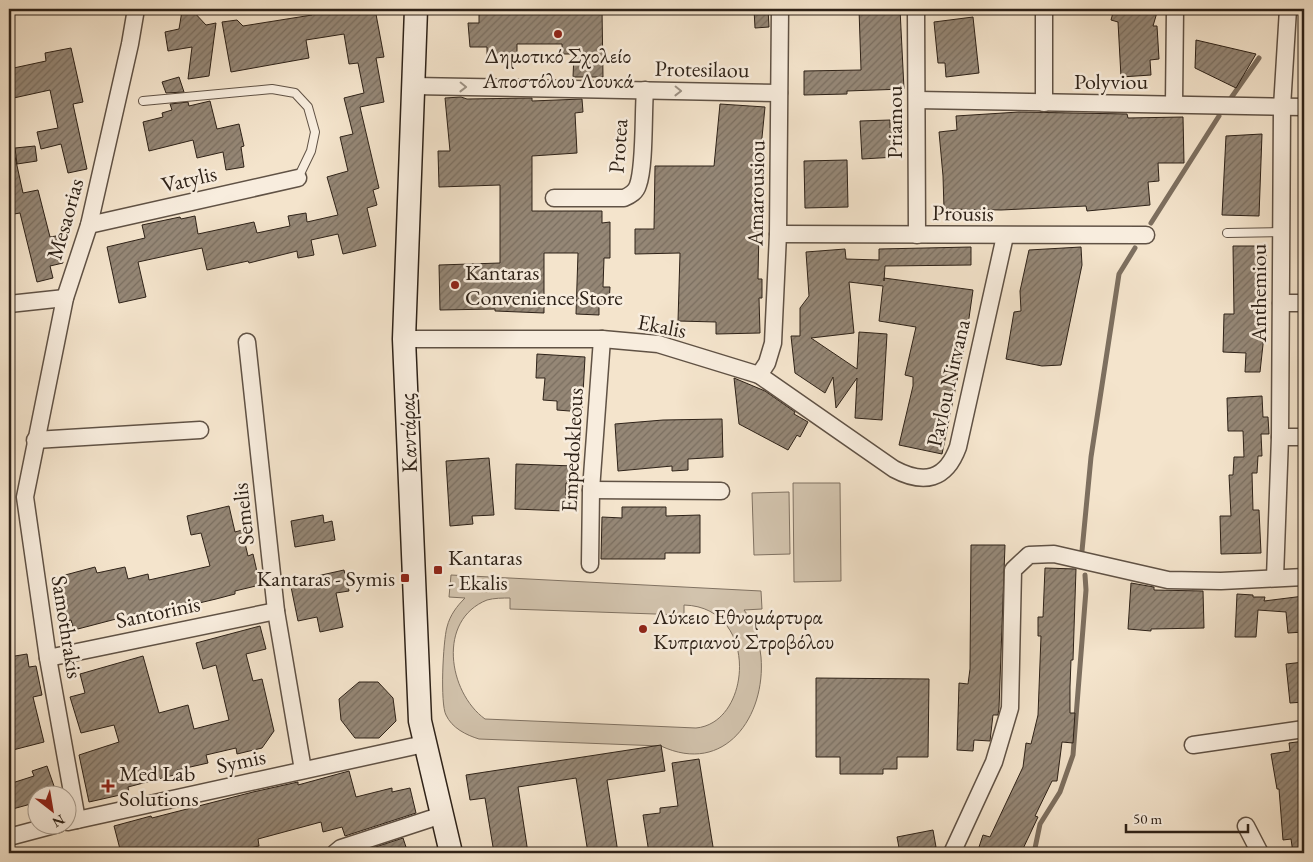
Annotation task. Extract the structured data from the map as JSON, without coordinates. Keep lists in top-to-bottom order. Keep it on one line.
{"streets":{"street":["Protesilaou","Polyviou","Priamou","Protea","Vatylis","Amarousiou","Prousis","Mesaorias","Anthemiou","Ekalis","Pavlou Nirvana","Καντάρας","Empedokleous","Semelis","Santorinis","Samothrakis","Symis"]},"crossings":[["Protesilaou","Protea"],["Protesilaou","Amarousiou"],["Protesilaou","Καντάρας"],["Polyviou","Priamou"],["Polyviou","Anthemiou"],["Priamou","Prousis"],["Vatylis","Mesaorias"],["Amarousiou","Prousis"],["Amarousiou","Ekalis"],["Amarousiou","Pavlou Nirvana"],["Prousis","Pavlou Nirvana"],["Mesaorias","Samothrakis"],["Ekalis","Pavlou Nirvana"],["Ekalis","Καντάρας"],["Ekalis","Empedokleous"],["Καντάρας","Symis"],["Semelis","Santorinis"],["Semelis","Symis"],["Santorinis","Samothrakis"]],"one_way":["Protesilaou"],"places":{"other":["Δημοτικό Σχολείο Αποστόλου Λουκά","Kantaras Convenience Store","Λύκειο Εθνομάρτυρα Κυπριανού Στροβόλου"],"transit":["Kantaras - Ekalis","Kantaras - Symis"],"health":["Med Lab Solutions"]},"scale_bar":"50 m","north":"bottom right"}
